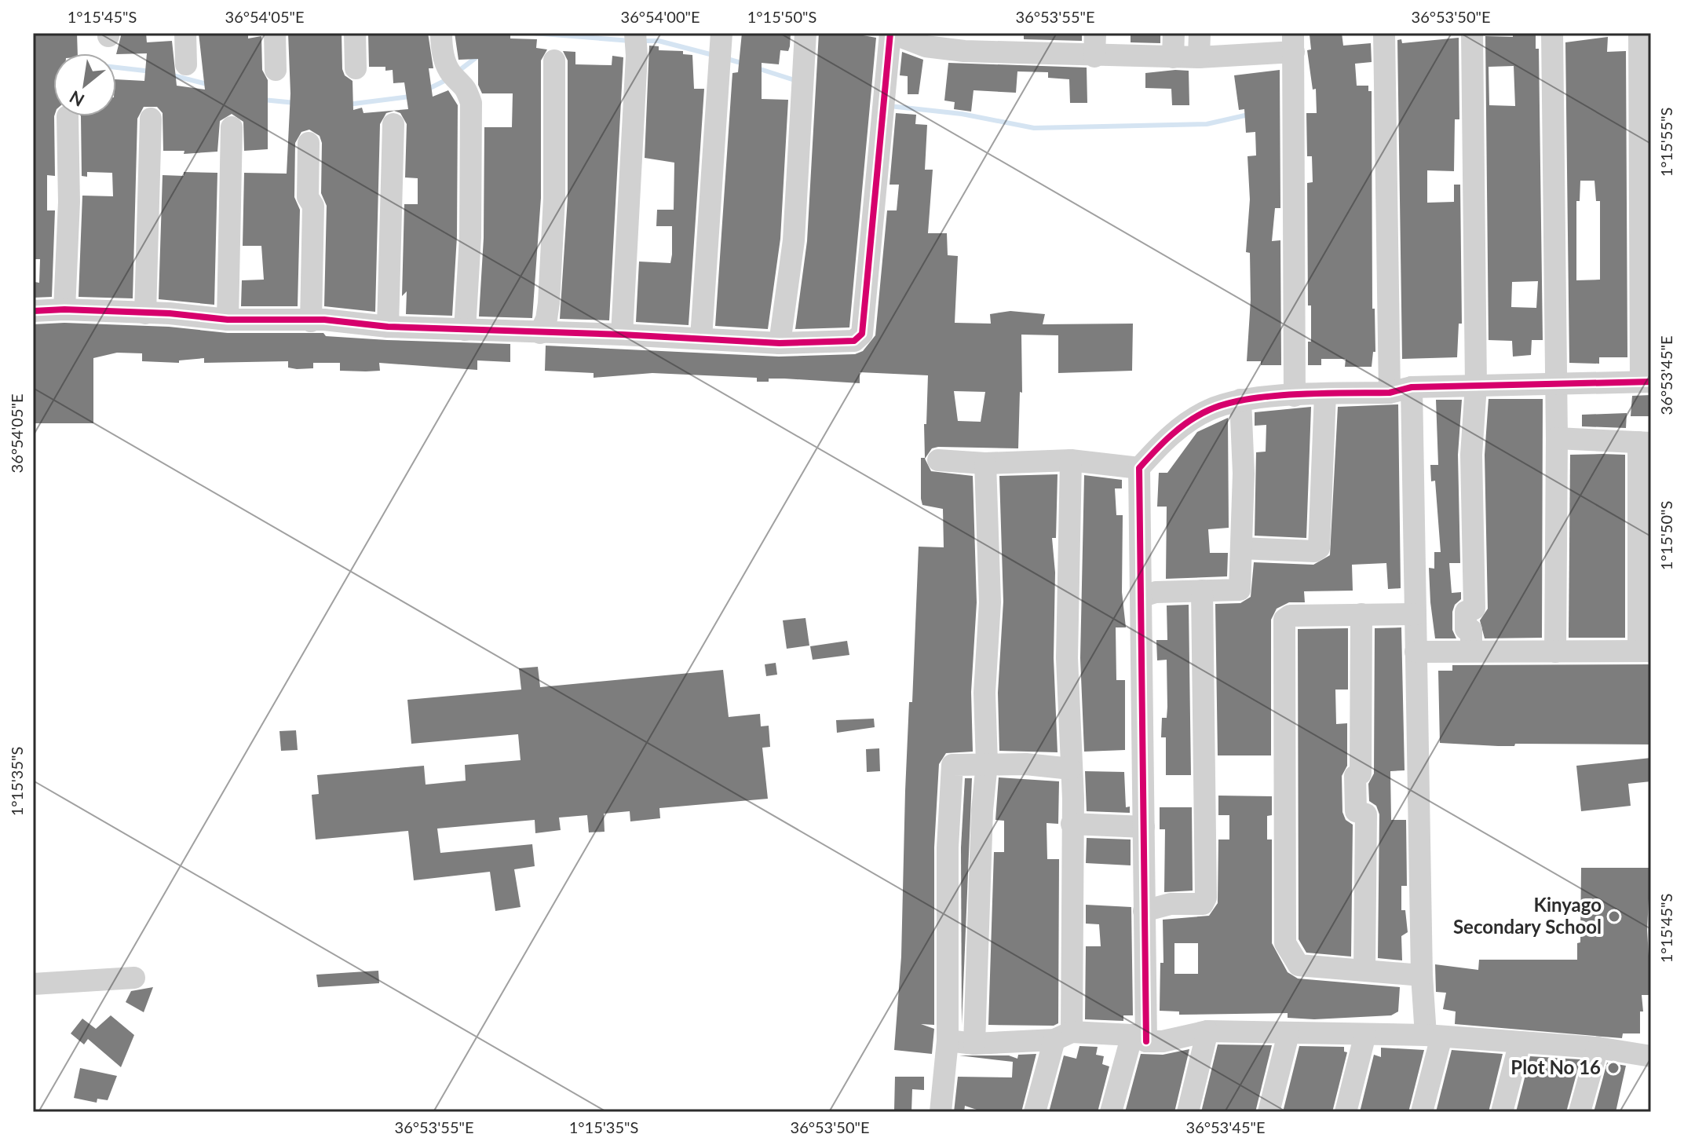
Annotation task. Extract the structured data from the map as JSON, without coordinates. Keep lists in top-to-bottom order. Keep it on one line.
{"places":["Kinyago Secondary School","Plot No 16"],"north":"bottom left","coordinates":["1°15'45\"S","36°54'05\"E","36°54'00\"E","1°15'50\"S","36°53'55\"E","36°53'50\"E","1°15'55\"S","36°53'45\"E","1°15'35\"S"]}
